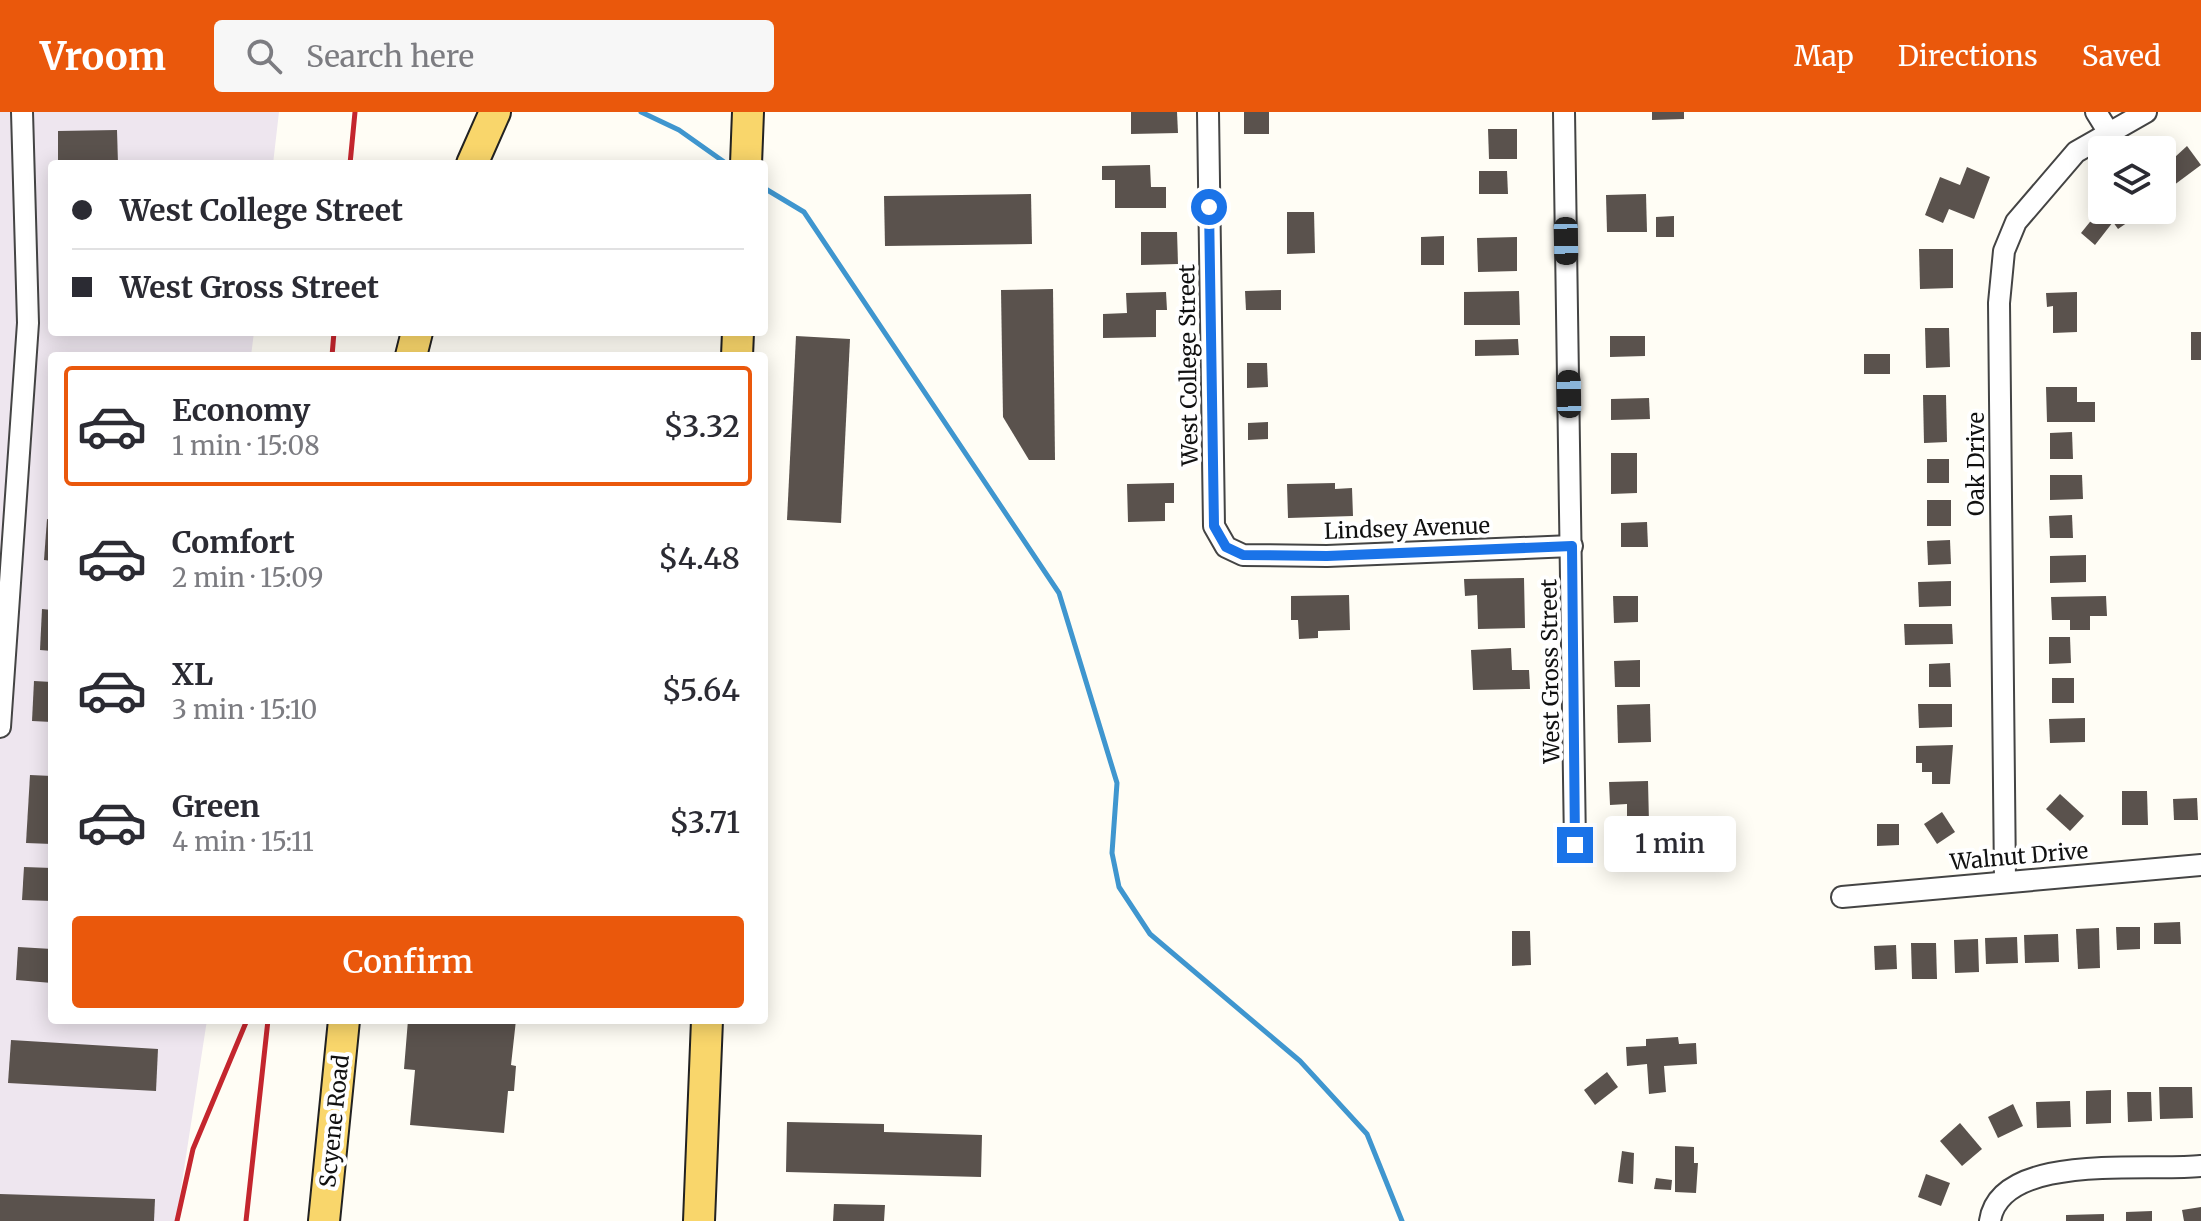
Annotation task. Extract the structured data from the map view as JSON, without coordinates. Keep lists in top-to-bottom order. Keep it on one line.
{"streets":{"main road":["Scyene Road"],"street":["West College Street","Oak Drive","Lindsey Avenue","West Gross Street","Walnut Drive"]},"crossings":[["West College Street","Lindsey Avenue"],["Oak Drive","Walnut Drive"],["Lindsey Avenue","West Gross Street"]],"page":{"header":"Vroom","search":"Search here","nav":["Map","Directions","Saved"],"banner":["West College Street","West Gross Street"],"list":[{"name":"Economy","note":"1 min · 15:08","value":"$3.32"},{"name":"Comfort","note":"2 min · 15:09","value":"$4.48"},{"name":"XL","note":"3 min · 15:10","value":"$5.64"},{"name":"Green","note":"4 min · 15:11","value":"$3.71"}],"bubble":"1 min","buttons":"Confirm"}}
